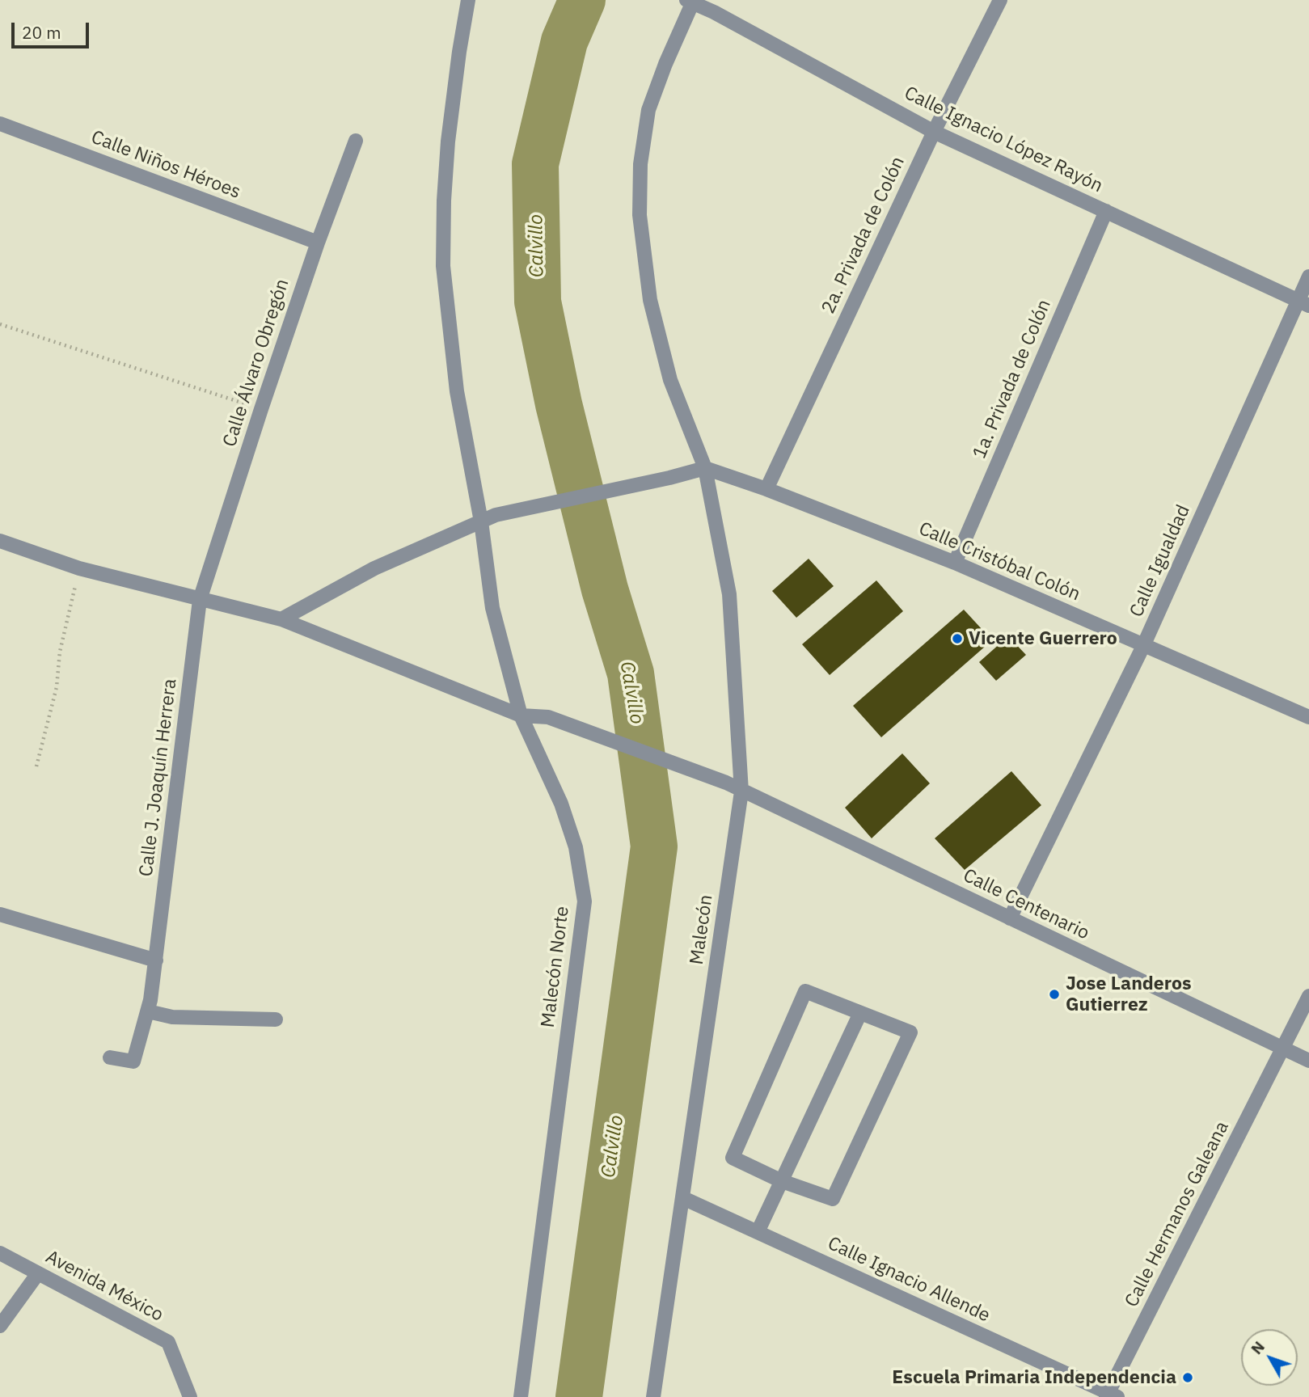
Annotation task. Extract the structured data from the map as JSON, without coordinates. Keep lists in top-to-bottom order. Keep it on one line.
{"streets":{"street":["Calle Ignacio López Rayón","Calle Niños Héroes","2a. Privada de Colón","Calle Álvaro Obregón","1a. Privada de Colón","Calle Igualdad","Calle Cristóbal Colón","Calle J. Joaquín Herrera","Calle Centenario","Malecón","Malecón Norte","Calle Hermanos Galeana","Calle Ignacio Allende","Avenida México"]},"crossings":[["Calle Ignacio López Rayón","2a. Privada de Colón"],["Calle Ignacio López Rayón","1a. Privada de Colón"],["Calle Ignacio López Rayón","Calle Igualdad"],["Calle Ignacio López Rayón","Malecón"],["Calle Niños Héroes","Calle Álvaro Obregón"],["2a. Privada de Colón","Calle Cristóbal Colón"],["Calle Álvaro Obregón","Calle J. Joaquín Herrera"],["Calle Álvaro Obregón","Calle Centenario"],["1a. Privada de Colón","Calle Cristóbal Colón"],["Calle Igualdad","Calle Cristóbal Colón"],["Calle Igualdad","Calle Centenario"],["Calle Cristóbal Colón","Malecón"],["Calle J. Joaquín Herrera","Calle Centenario"],["Calle Centenario","Malecón"],["Calle Centenario","Malecón Norte"],["Calle Centenario","Calle Hermanos Galeana"],["Malecón","Calle Ignacio Allende"],["Calle Hermanos Galeana","Calle Ignacio Allende"]],"water":["Calvillo"],"places":["Vicente Guerrero","Jose Landeros Gutierrez","Escuela Primaria Independencia"],"scale_bar":"20 m","north":"top left"}
